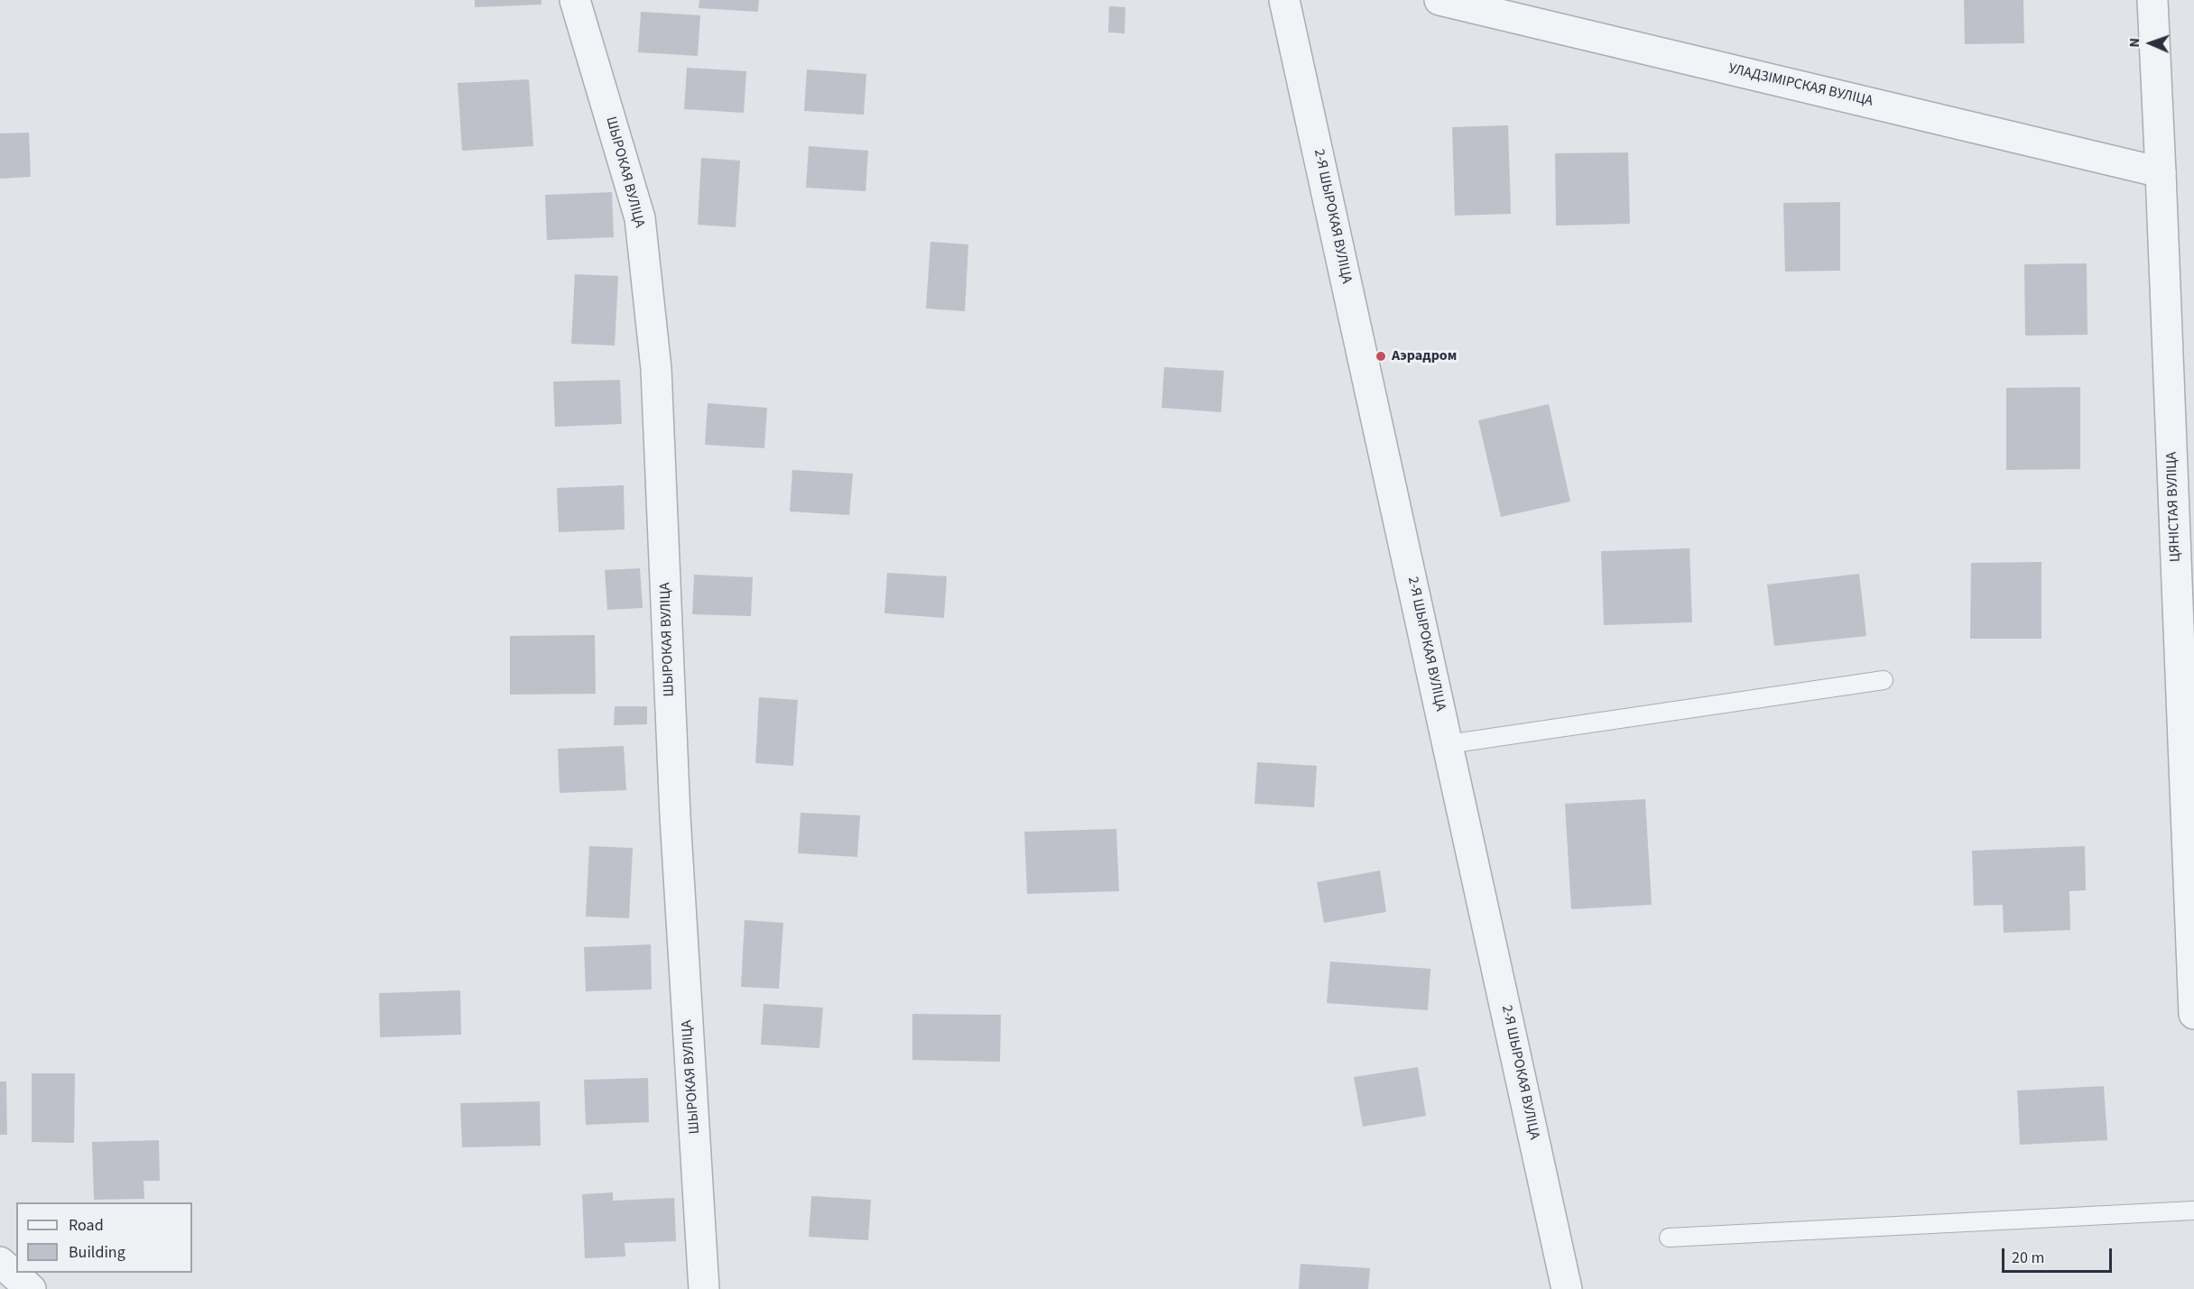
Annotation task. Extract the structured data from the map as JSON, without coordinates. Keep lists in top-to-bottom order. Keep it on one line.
{"streets":{"street":["УЛАДЗІМІРСКАЯ ВУЛІЦА","ШЫРОКАЯ ВУЛІЦА","2-Я ШЫРОКАЯ ВУЛІЦА","ЦЯНІСТАЯ ВУЛІЦА"]},"crossings":[["УЛАДЗІМІРСКАЯ ВУЛІЦА","ЦЯНІСТАЯ ВУЛІЦА"]],"places":["Аэрадром"],"legend":["Road","Building"],"scale_bar":"20 m","north":"left"}
